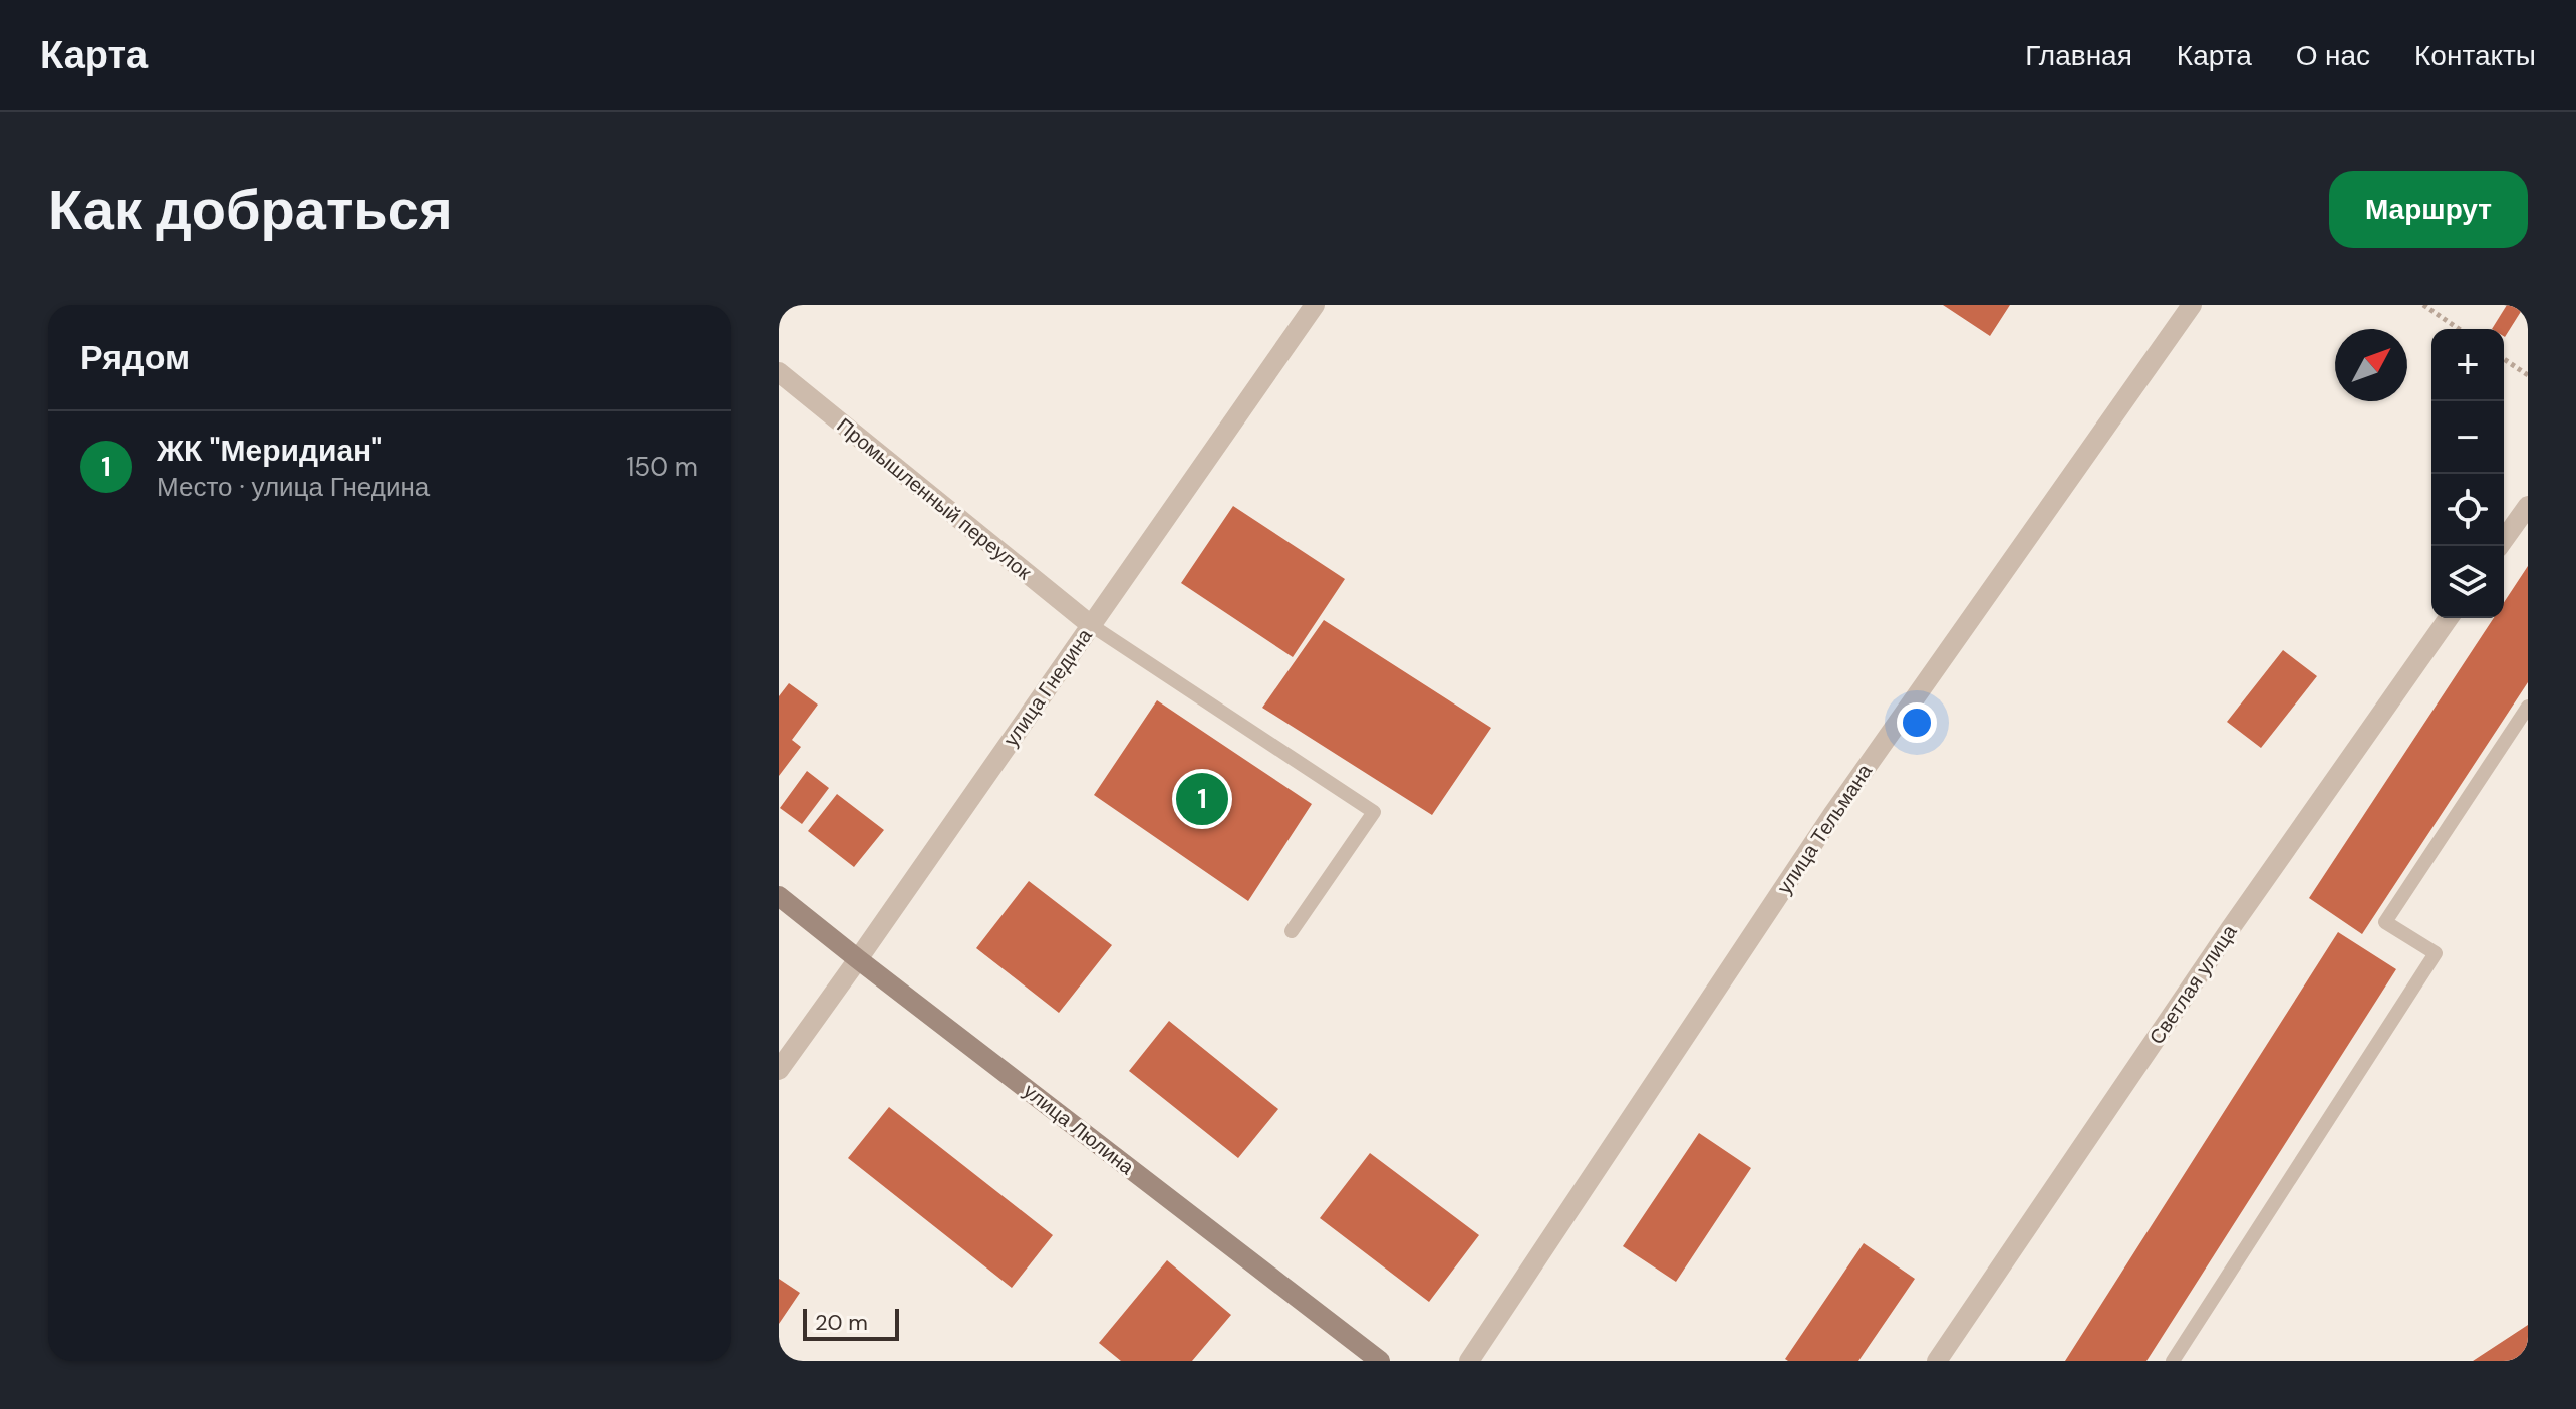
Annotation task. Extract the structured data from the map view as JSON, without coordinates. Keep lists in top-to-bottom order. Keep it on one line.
{"streets":{"main road":["улица Люлина"],"street":["Промышленный переулок","улица Гнедина","улица Тельмана","Светлая улица"]},"crossings":[["Промышленный переулок","улица Гнедина"],["улица Гнедина","улица Люлина"]],"scale_bar":"20 m","north":"top right","page":{"header":"Карта","nav":["Главная","Карта","О нас","Контакты"],"buttons":"Маршрут","title":"Как добраться","heading":"Рядом","map_buttons":["+","−"],"list":[{"mark":"1","name":"ЖК \"Меридиан\"","note":"Место · улица Гнедина","value":"150 m"}],"pins":"1","scale":"20 m"}}
